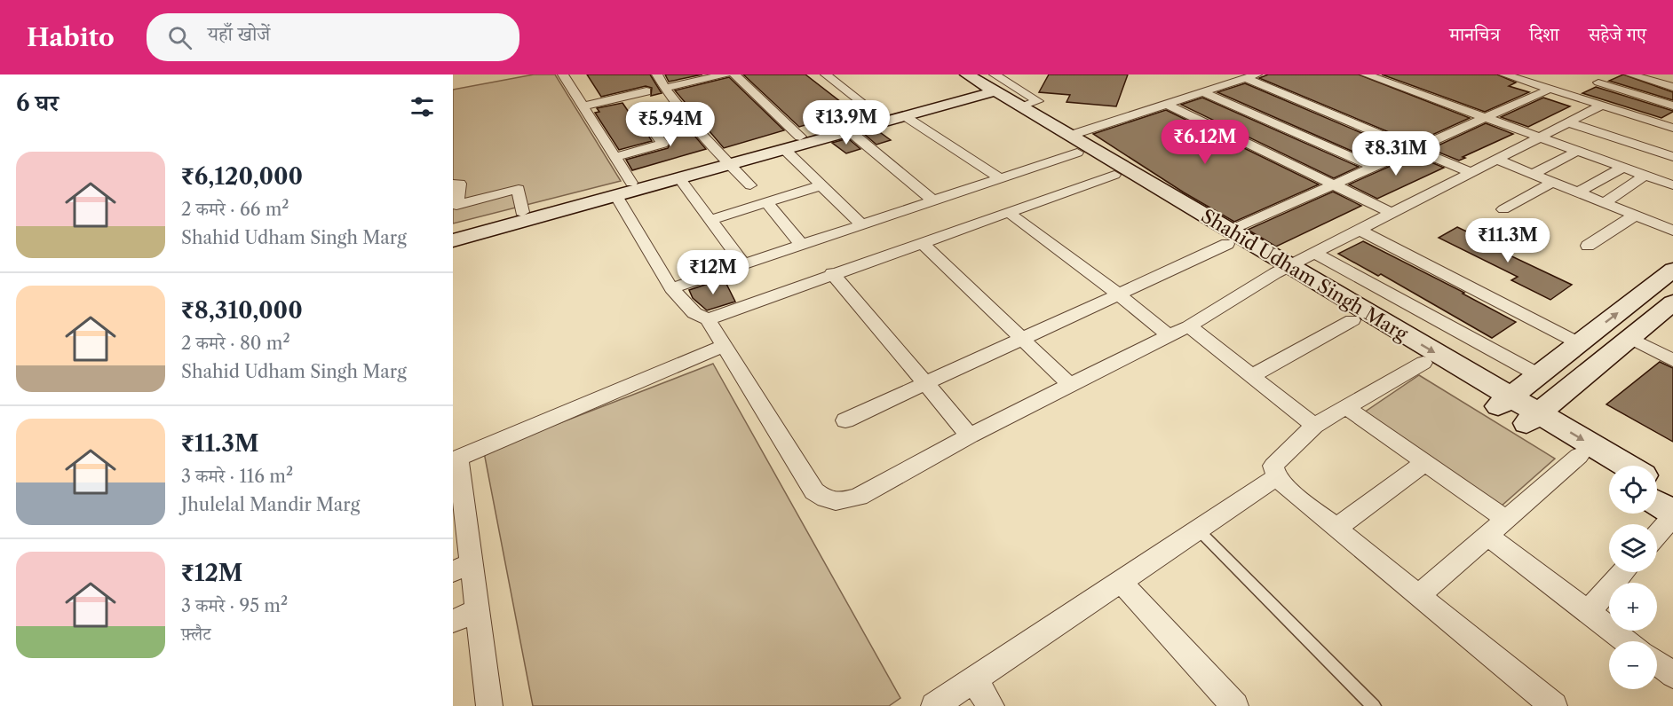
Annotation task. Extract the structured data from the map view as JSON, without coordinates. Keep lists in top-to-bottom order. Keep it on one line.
{"streets":{"street":["Shahid Udham Singh Marg"]},"page":{"header":"Habito","search":"यहाँ खोजें","nav":["मानचित्र","दिशा","सहेजे गए"],"heading":"6 घर","price":["₹13.9M","₹5.94M","₹6.12M","₹8.31M","₹11.3M","₹12M"],"list":[{"name":"₹6,120,000","note":"2 कमरे · 66 m² · Shahid Udham Singh Marg"},{"name":"₹8,310,000","note":"2 कमरे · 80 m² · Shahid Udham Singh Marg"},{"name":"₹11.3M","note":"3 कमरे · 116 m² · Jhulelal Mandir Marg"},{"name":"₹12M","note":"3 कमरे · 95 m² · फ़्लैट"}],"map_buttons":["+","−"]}}
